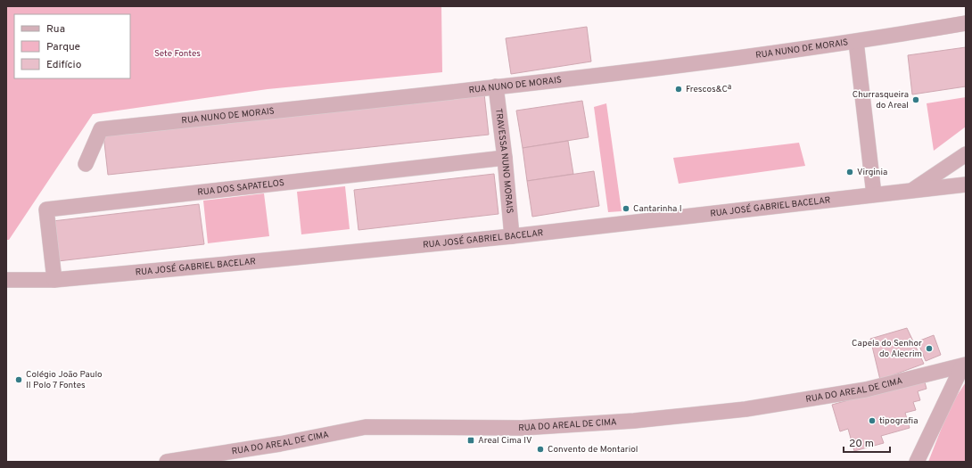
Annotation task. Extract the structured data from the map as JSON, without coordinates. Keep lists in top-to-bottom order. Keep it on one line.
{"streets":{"street":["RUA NUNO DE MORAIS","TRAVESSA NUNO MORAIS","RUA DOS SAPATELOS","RUA JOSÉ GABRIEL BACELAR","RUA DO AREAL DE CIMA"]},"crossings":[["RUA NUNO DE MORAIS","TRAVESSA NUNO MORAIS"],["TRAVESSA NUNO MORAIS","RUA DOS SAPATELOS"],["TRAVESSA NUNO MORAIS","RUA JOSÉ GABRIEL BACELAR"],["RUA DOS SAPATELOS","RUA JOSÉ GABRIEL BACELAR"]],"parks":["Sete Fontes"],"places":{"other":["Frescos&Cª","Churrasqueira do Areal","Virginia","Cantarinha I","Capela do Senhor do Alecrim","Colégio João Paulo II Polo 7 Fontes","tipografia","Convento de Montariol"],"transit":["Areal Cima IV"]},"legend":["Rua","Parque","Edifício"],"scale_bar":"20 m"}
